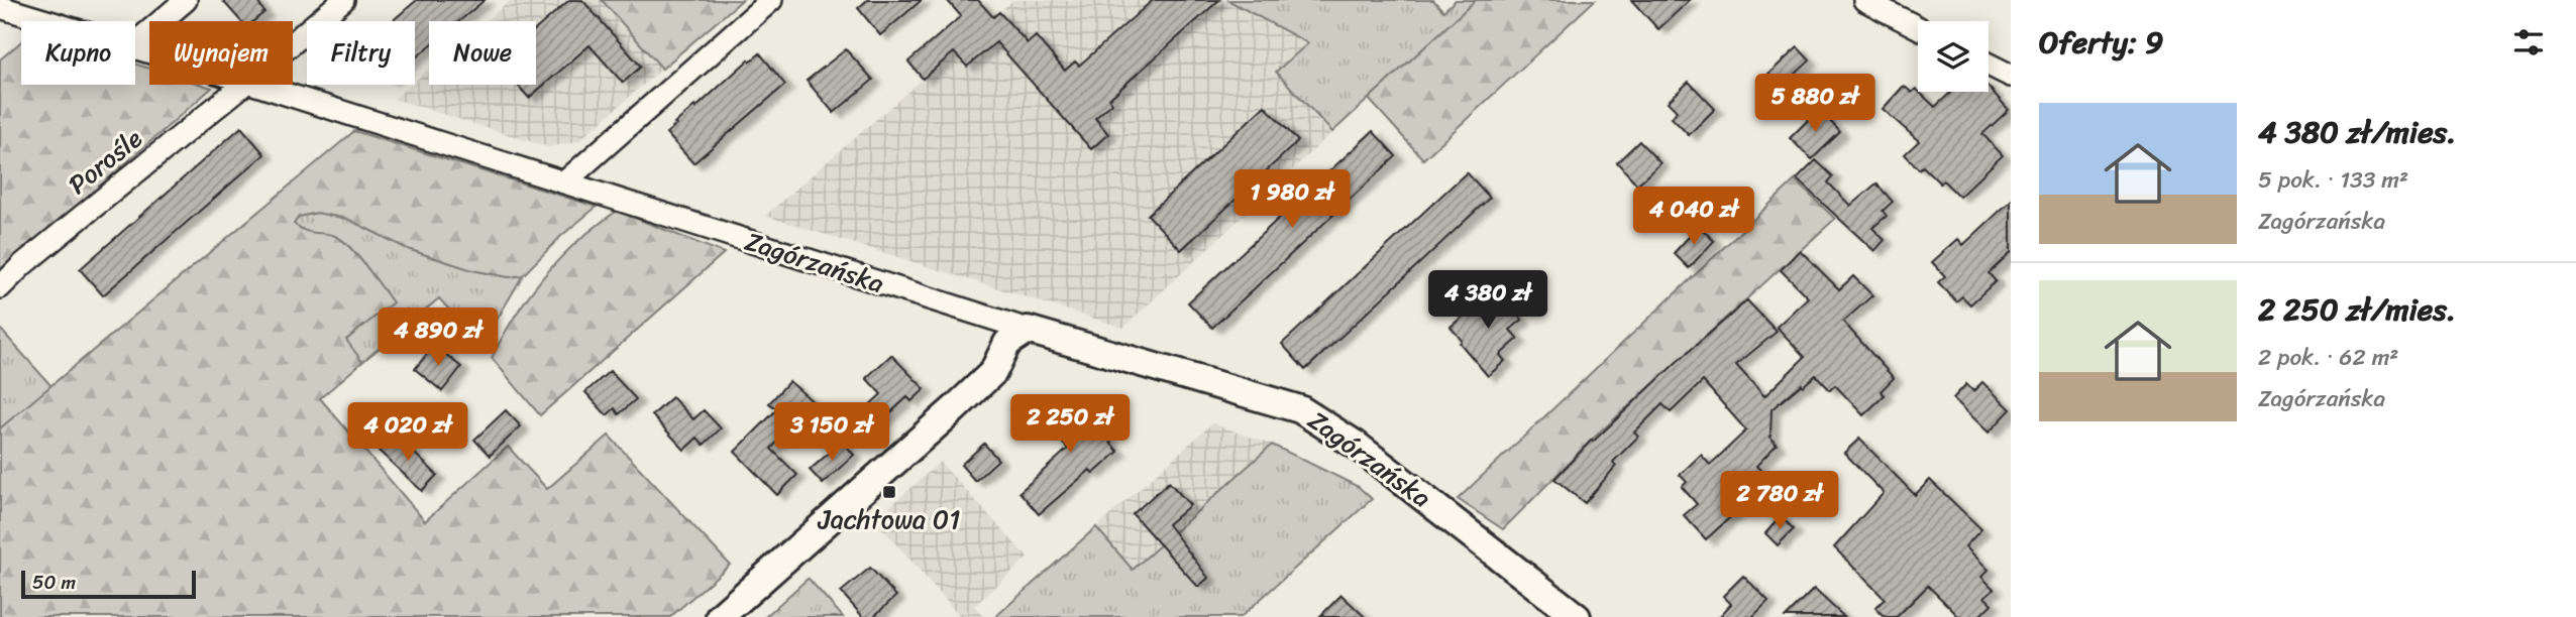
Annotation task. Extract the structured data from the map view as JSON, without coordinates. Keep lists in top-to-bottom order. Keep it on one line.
{"streets":{"street":["Porośle","Zagórzańska"]},"places":{"transit":["Jachtowa 01"]},"scale_bar":"50 m","page":{"heading":"Oferty: 9","chip":["Kupno","Wynajem","Filtry","Nowe"],"price":["5 880 zł","1 980 zł","4 040 zł","4 380 zł","4 890 zł","2 250 zł","4 020 zł","3 150 zł","2 780 zł"],"list":[{"name":"4 380 zł/mies.","note":"5 pok. · 133 m² · Zagórzańska"},{"name":"2 250 zł/mies.","note":"2 pok. · 62 m² · Zagórzańska"}],"scale":"50 m"}}
